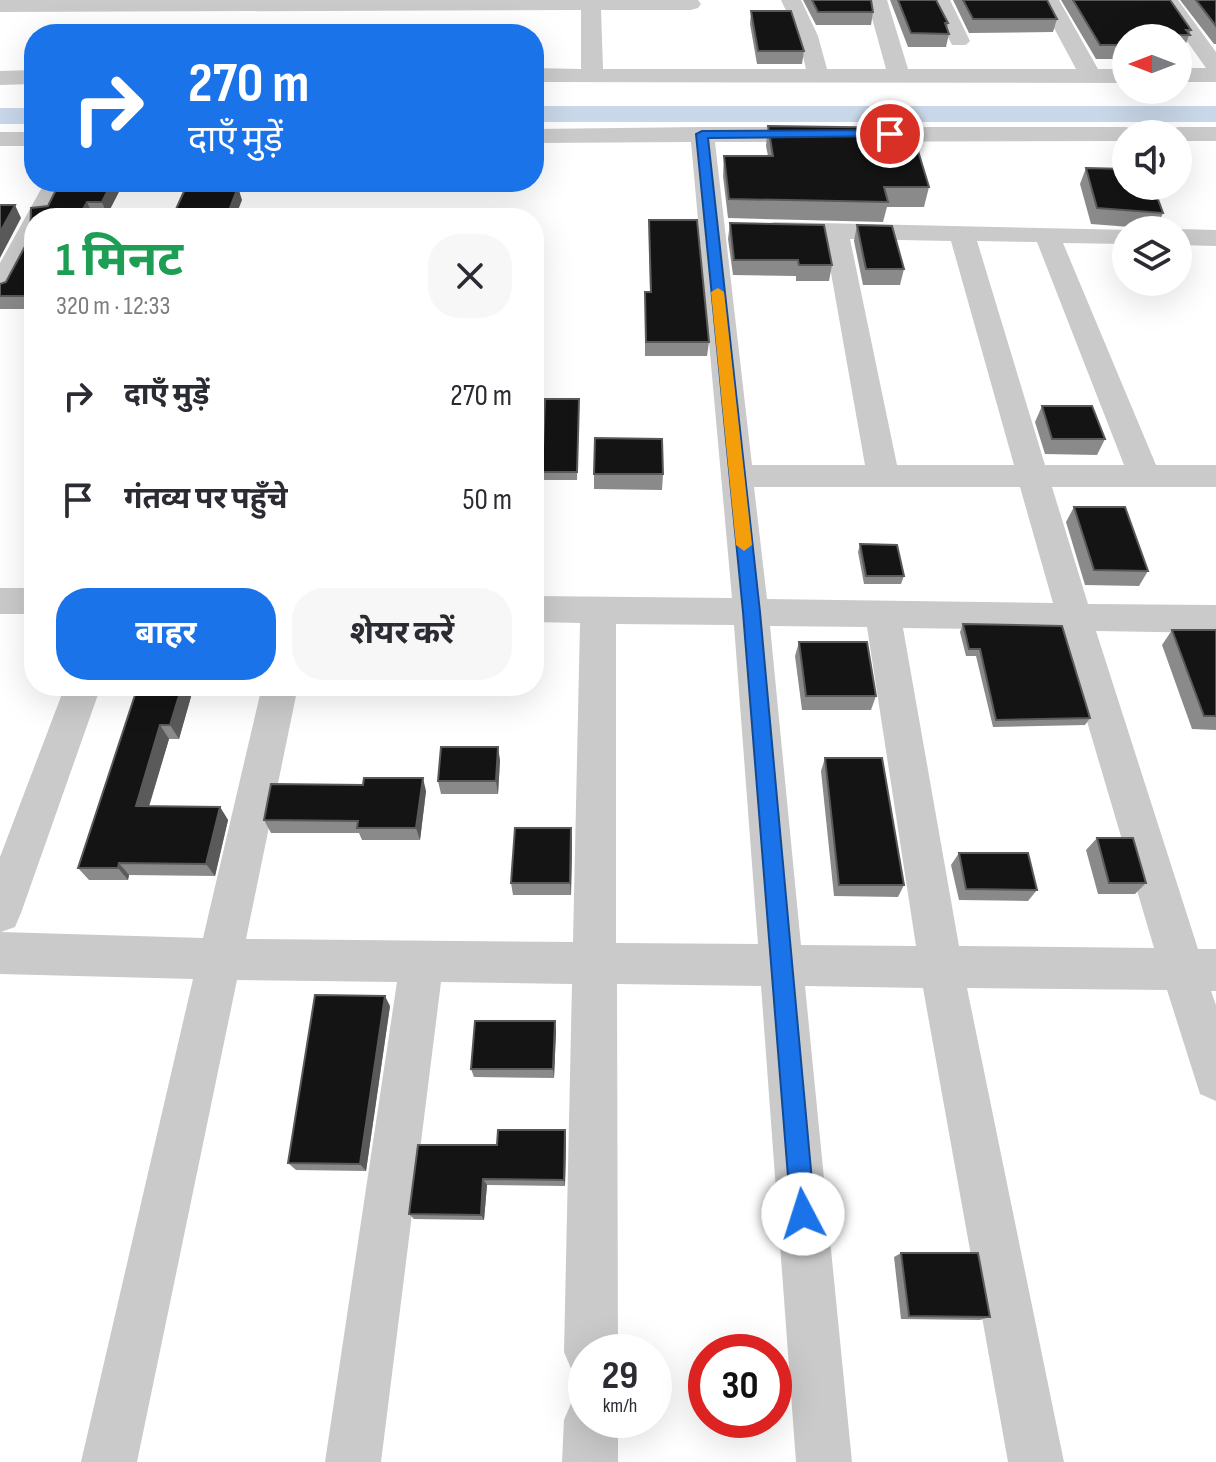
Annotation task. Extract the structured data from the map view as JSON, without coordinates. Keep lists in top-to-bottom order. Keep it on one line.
{"north":"left","page":{"turn":["270 m","दाएँ मुड़ें"],"heading":["1 मिनट","320 m · 12:33"],"list":[{"name":"दाएँ मुड़ें","value":"270 m"},{"name":"गंतव्य पर पहुँचे","value":"50 m"}],"buttons":["बाहर","शेयर करें"],"speed":"29 km/h","limit":"30"}}
